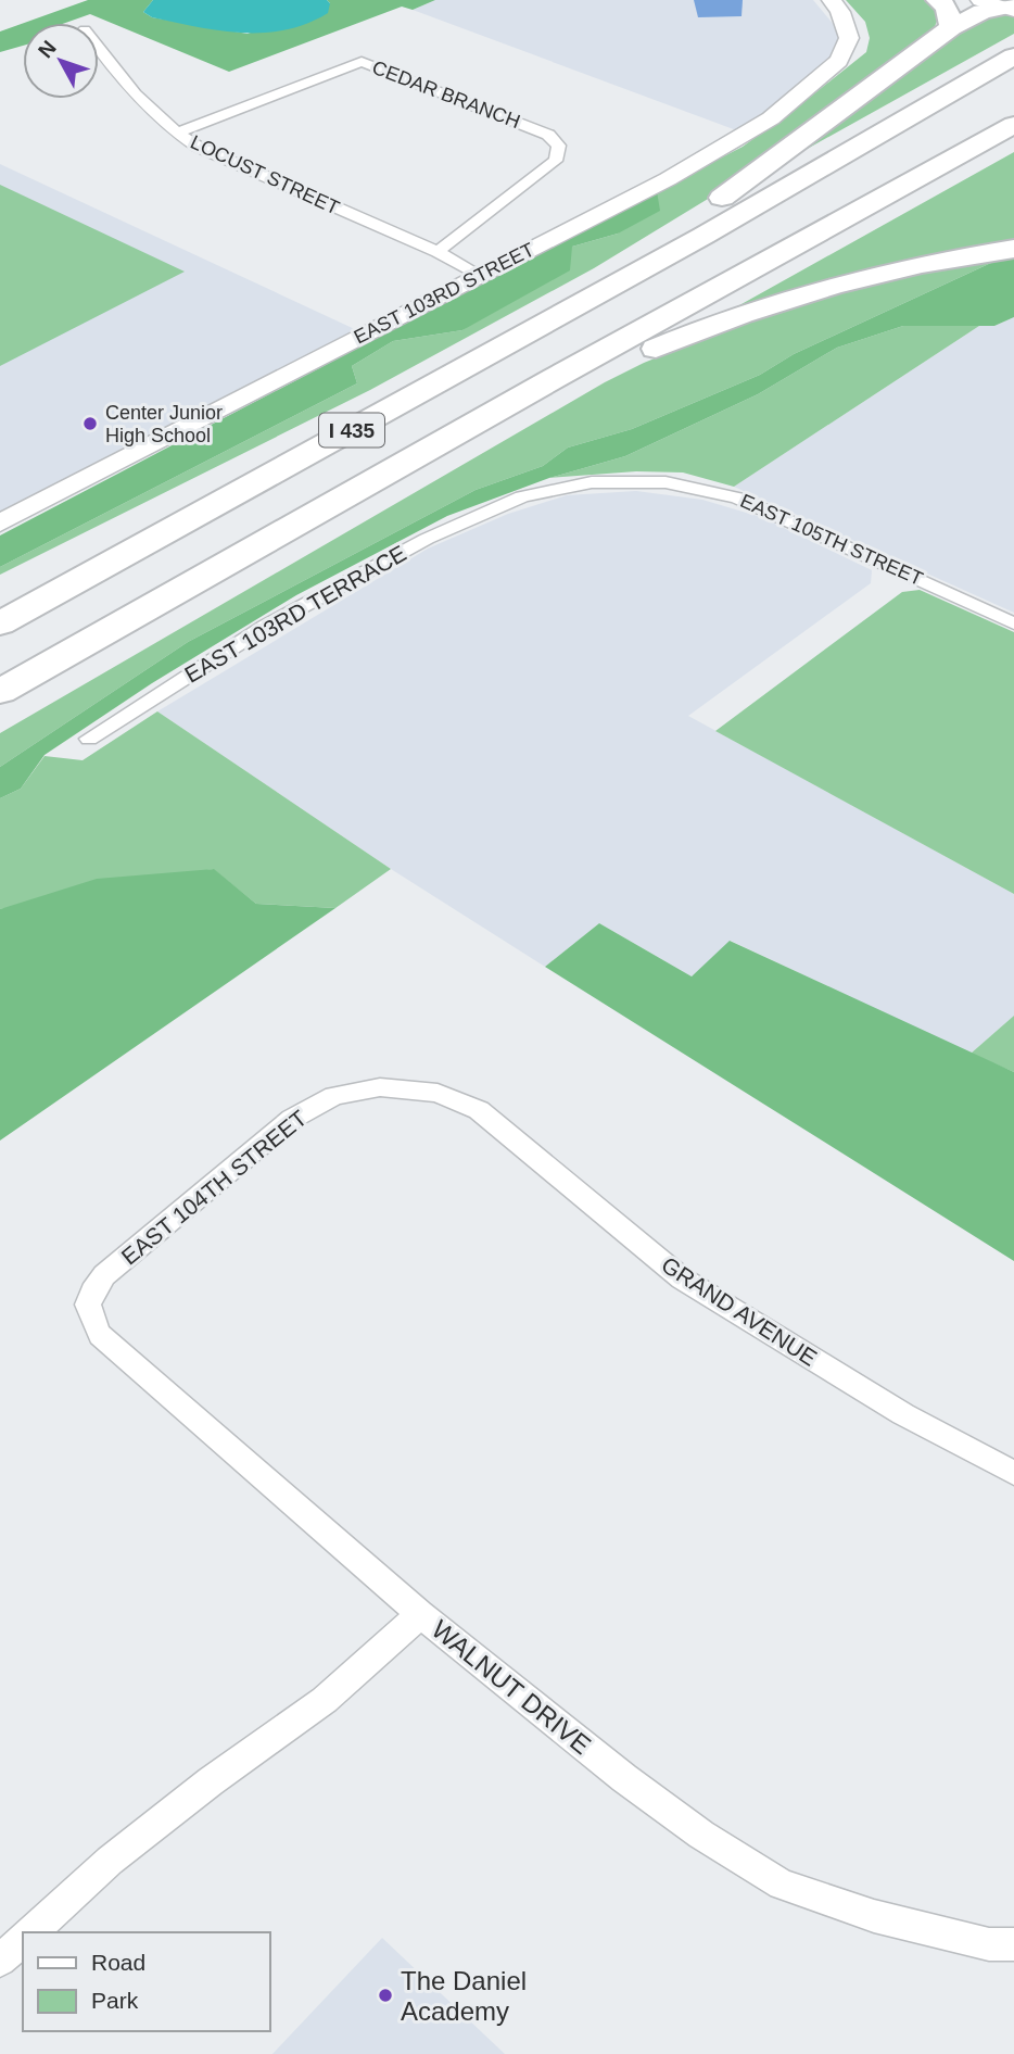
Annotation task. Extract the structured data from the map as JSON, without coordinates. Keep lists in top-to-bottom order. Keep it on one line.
{"streets":{"highway":["I 435"],"street":["CEDAR BRANCH","LOCUST STREET","EAST 103RD STREET","EAST 105TH STREET","EAST 103RD TERRACE","EAST 104TH STREET","GRAND AVENUE","WALNUT DRIVE"]},"crossings":[["CEDAR BRANCH","LOCUST STREET"],["LOCUST STREET","EAST 103RD STREET"],["EAST 105TH STREET","EAST 103RD TERRACE"],["EAST 104TH STREET","GRAND AVENUE"],["EAST 104TH STREET","WALNUT DRIVE"]],"places":["Center Junior High School","The Daniel Academy"],"legend":["Road","Park"],"north":"top left"}
